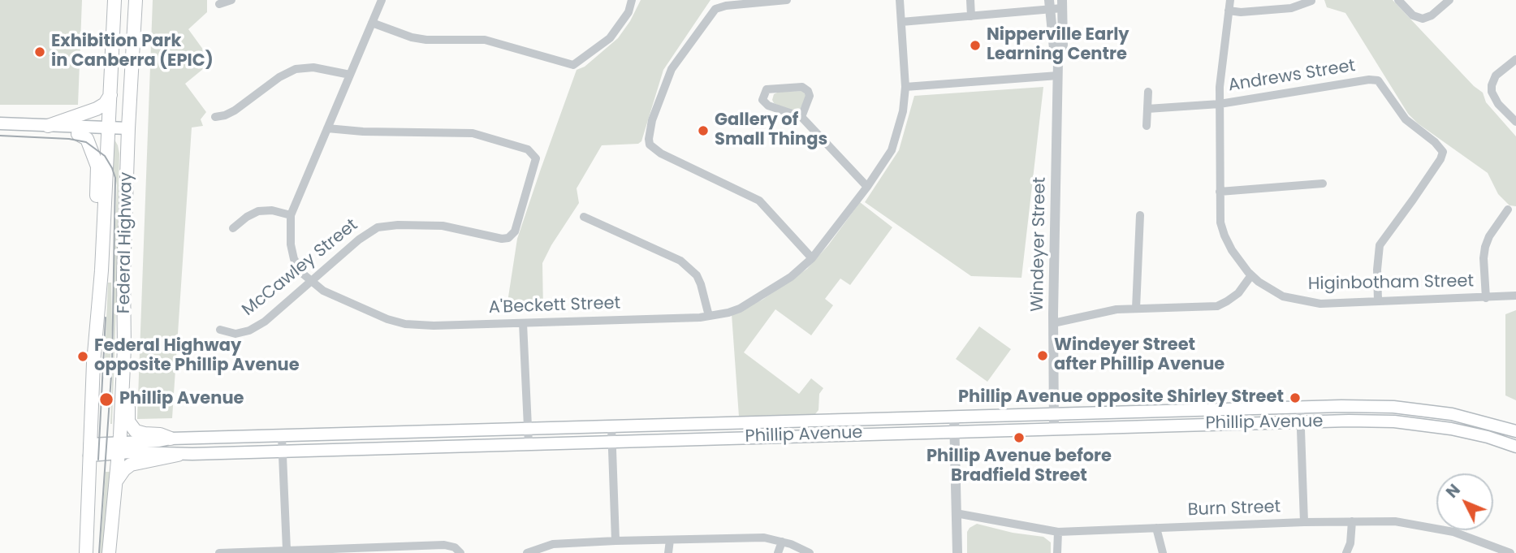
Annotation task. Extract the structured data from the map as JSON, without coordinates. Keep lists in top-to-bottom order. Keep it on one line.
{"streets":{"highway":["Federal Highway"],"main road":["Phillip Avenue"],"street":["Andrews Street","Windeyer Street","McCawley Street","Higinbotham Street","A'Beckett Street","Burn Street"]},"crossings":[["Andrews Street","Higinbotham Street"],["Federal Highway","Phillip Avenue"],["Windeyer Street","Phillip Avenue"],["McCawley Street","A'Beckett Street"]],"places":["Nipperville Early Learning Centre","Exhibition Park in Canberra (EPIC)","Gallery of Small Things","Windeyer Street after Phillip Avenue","Federal Highway opposite Phillip Avenue","Phillip Avenue opposite Shirley Street","Phillip Avenue","Phillip Avenue before Bradfield Street"],"north":"top left"}
